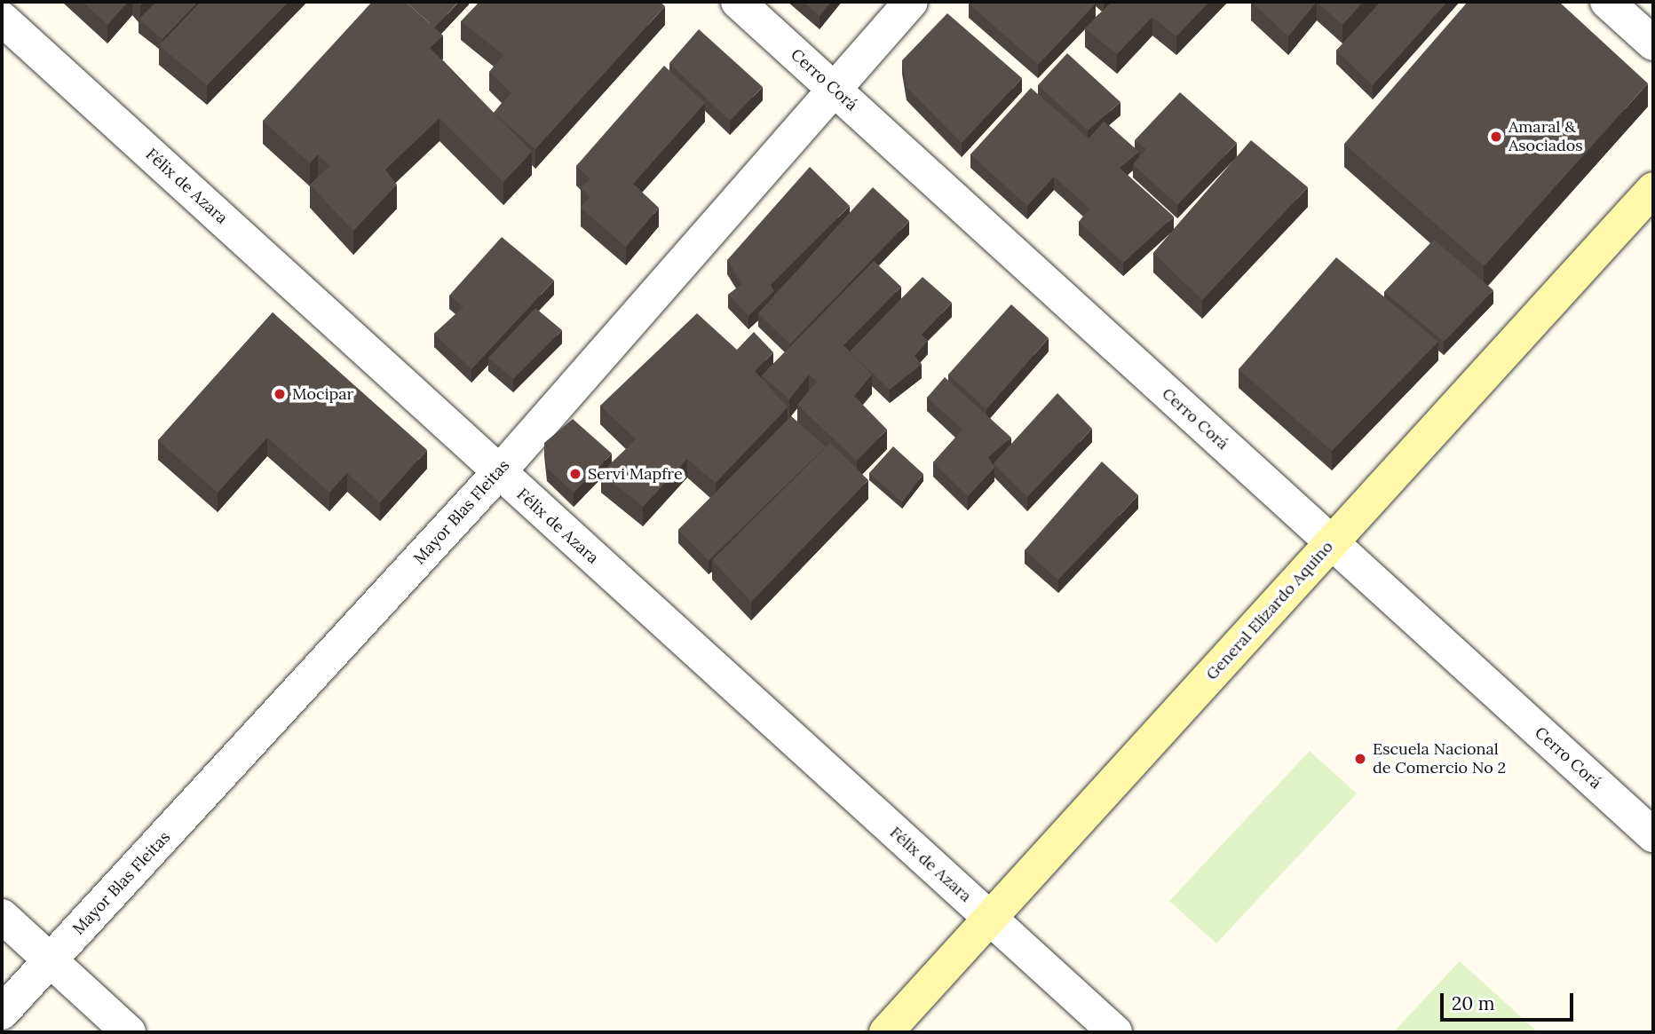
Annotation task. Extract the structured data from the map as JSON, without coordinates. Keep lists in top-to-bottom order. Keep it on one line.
{"streets":{"main road":["General Elizardo Aquino"],"street":["Cerro Corá","Félix de Azara","Mayor Blas Fleitas"]},"crossings":[["Cerro Corá","Mayor Blas Fleitas"],["Cerro Corá","General Elizardo Aquino"],["Félix de Azara","Mayor Blas Fleitas"],["Félix de Azara","General Elizardo Aquino"]],"places":["Amaral & Asociados","Mocipar","Servi Mapfre","Escuela Nacional de Comercio No 2"],"scale_bar":"20 m"}
